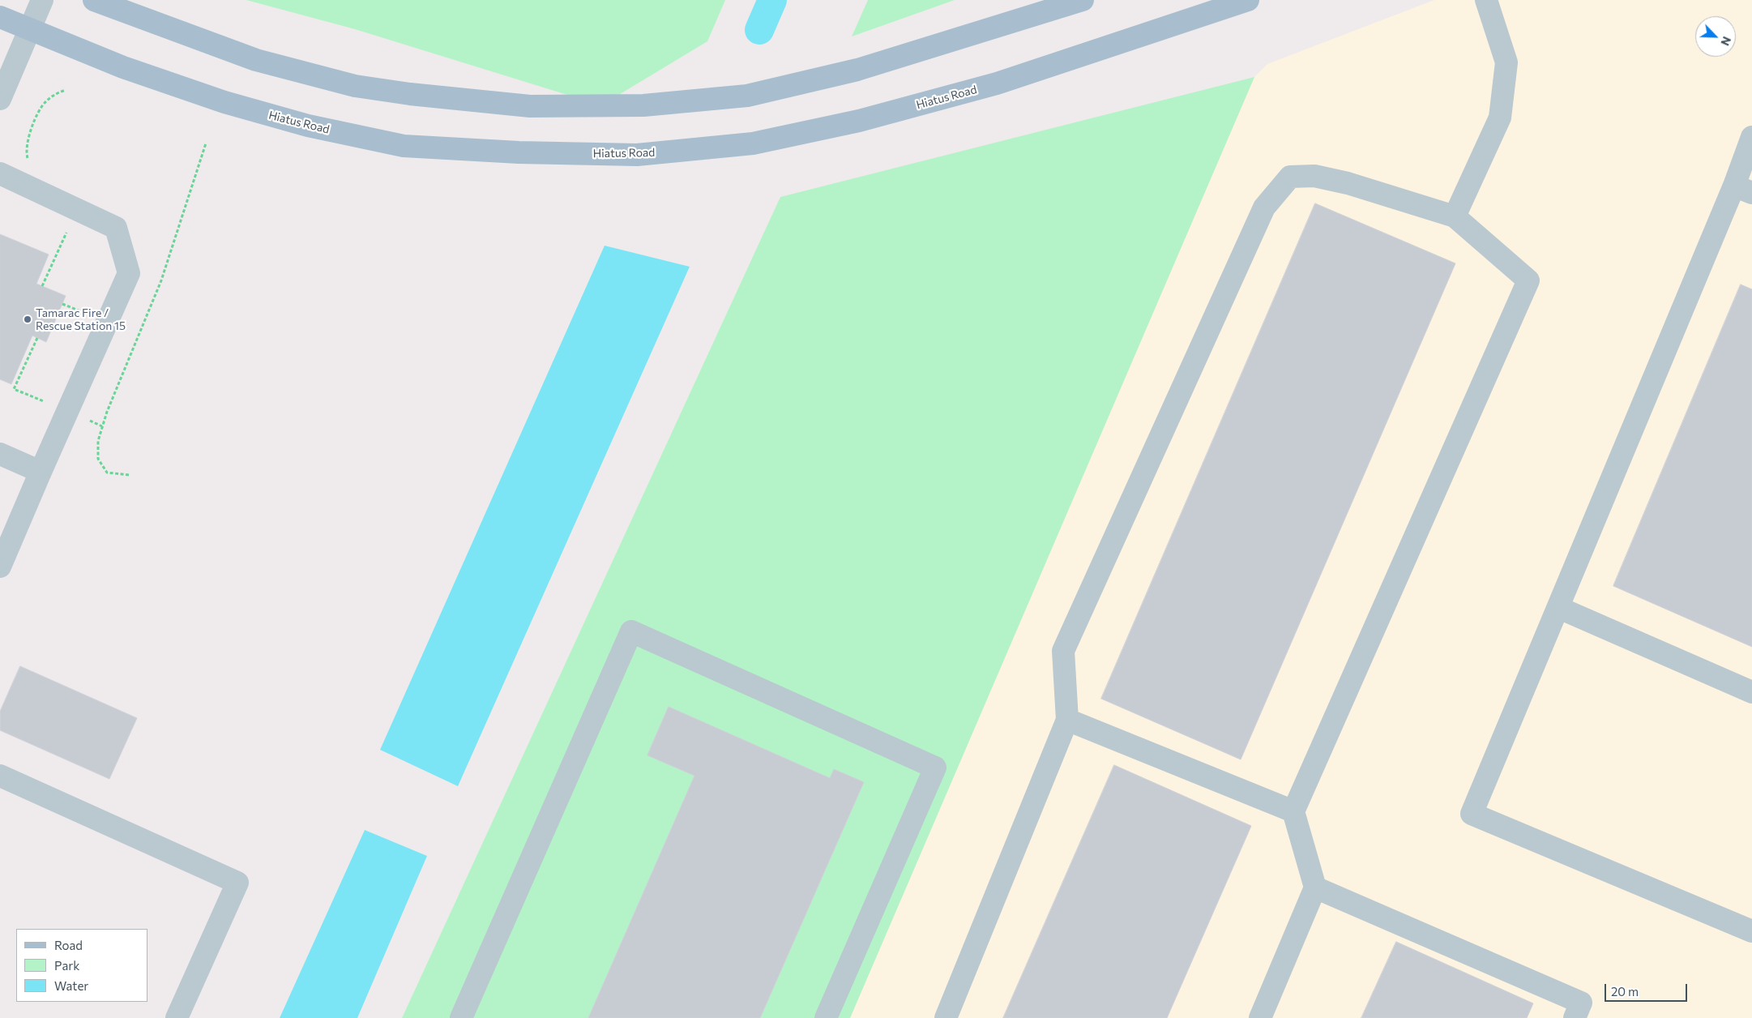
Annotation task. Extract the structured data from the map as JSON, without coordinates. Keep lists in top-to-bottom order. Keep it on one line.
{"streets":{"main road":["Hiatus Road"]},"places":["Tamarac Fire / Rescue Station 15"],"legend":["Road","Park","Water"],"scale_bar":"20 m","north":"bottom right"}
